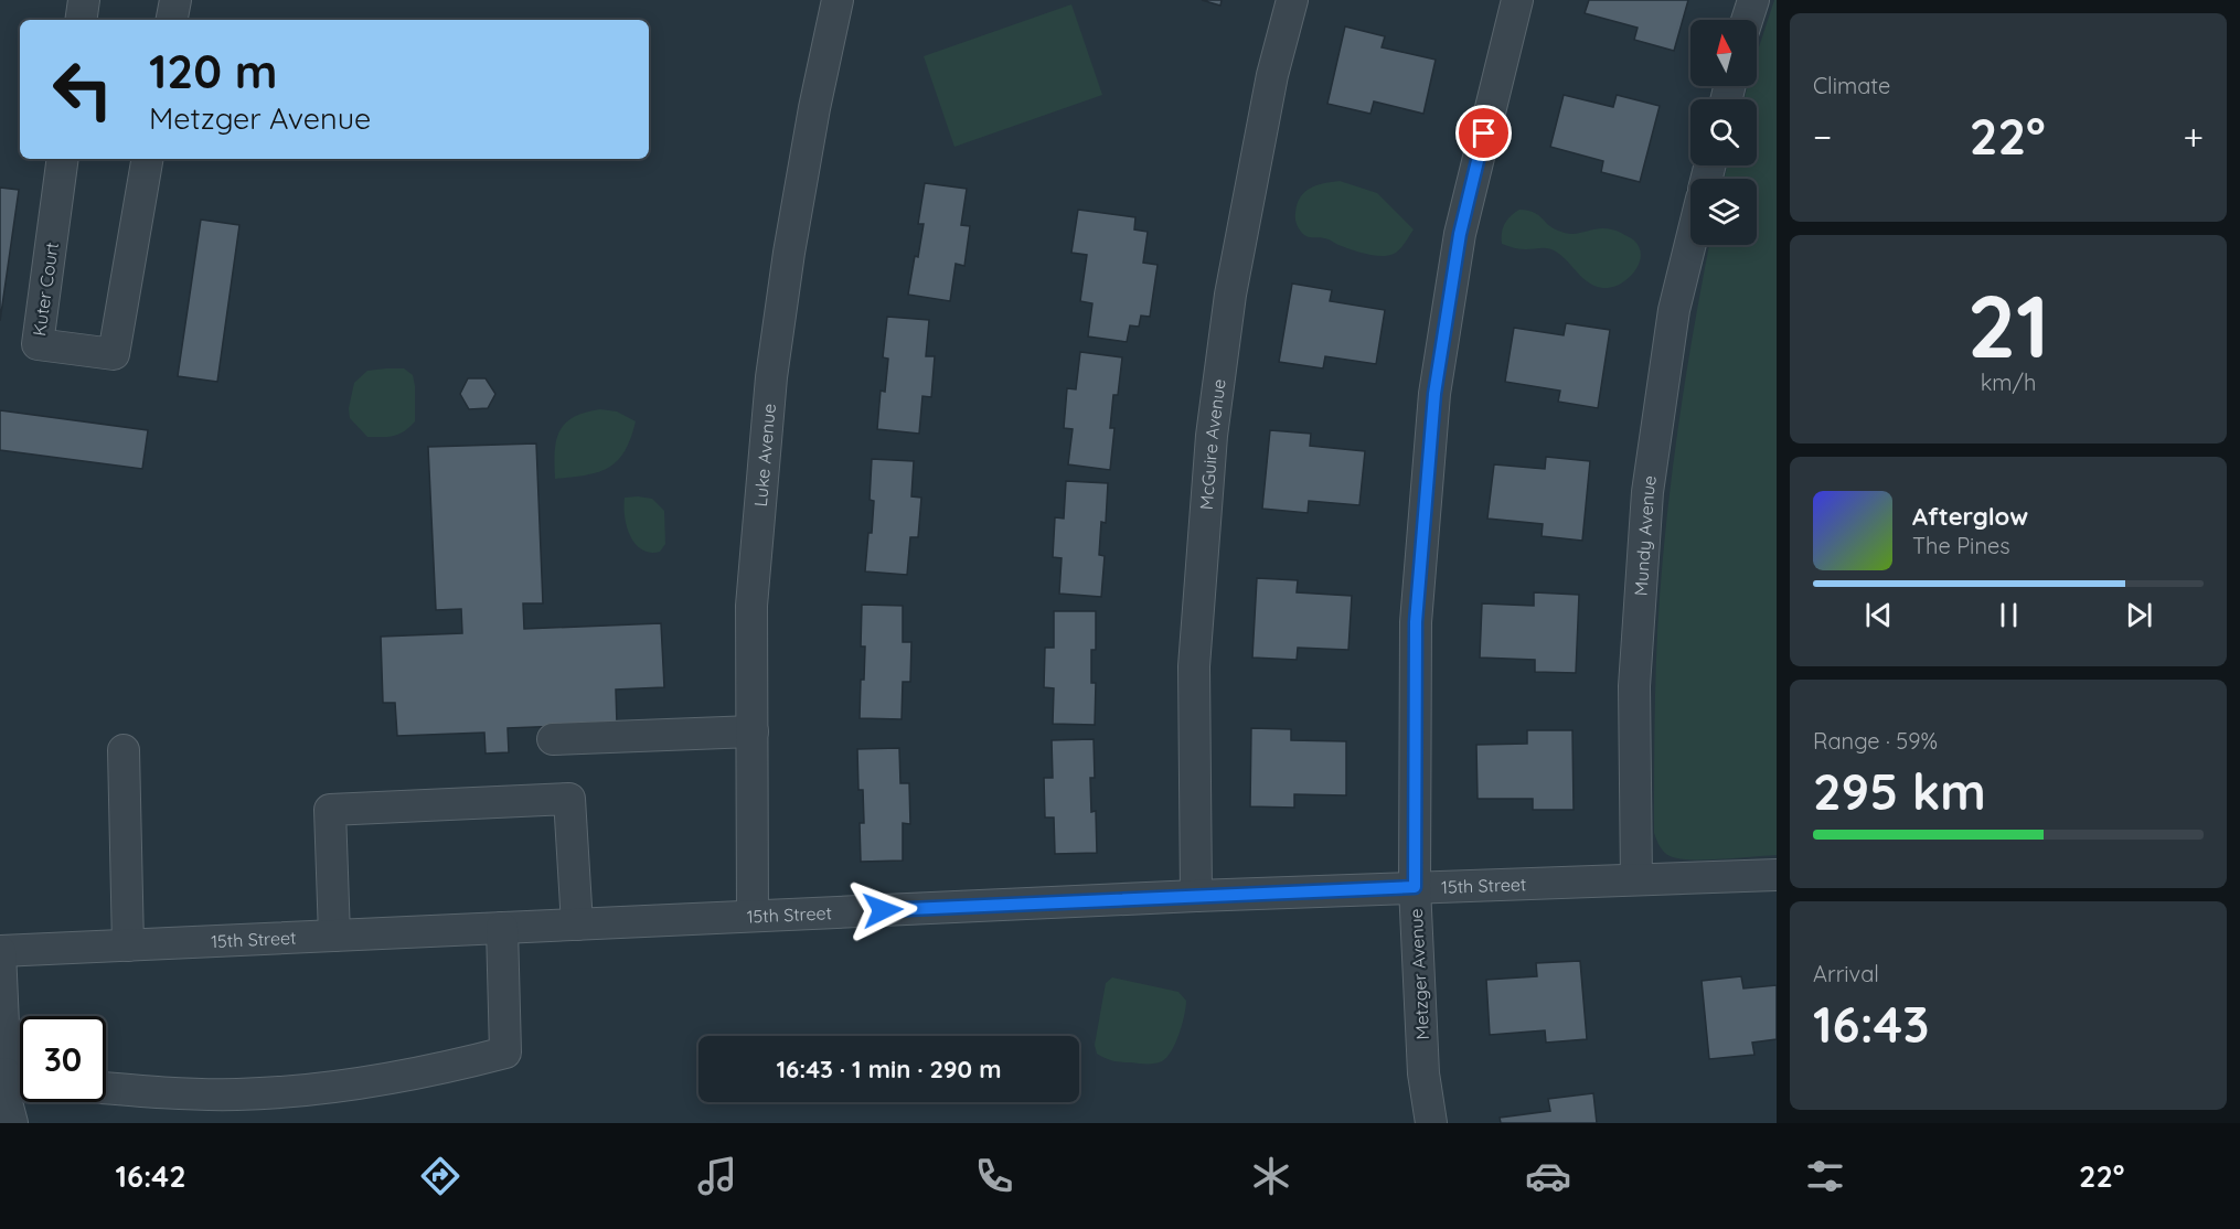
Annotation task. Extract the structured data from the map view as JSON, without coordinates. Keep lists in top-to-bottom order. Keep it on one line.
{"streets":{"street":["Kuter Court","McGuire Avenue","Luke Avenue","Mundy Avenue","15th Street","Metzger Avenue"]},"crossings":[["McGuire Avenue","15th Street"],["Luke Avenue","15th Street"],["Mundy Avenue","15th Street"],["15th Street","Metzger Avenue"]],"north":"top","page":{"tile":["Climate",["21","km/h"],["Range · 59%","295 km"],["Arrival","16:43"]],"turn":["120 m","Metzger Avenue"],"heat":["−","22°","+"],"song":["Afterglow","The Pines"],"limit":"30","trip":"16:43 · 1 min · 290 m","tabs":["16:42","22°"]}}
